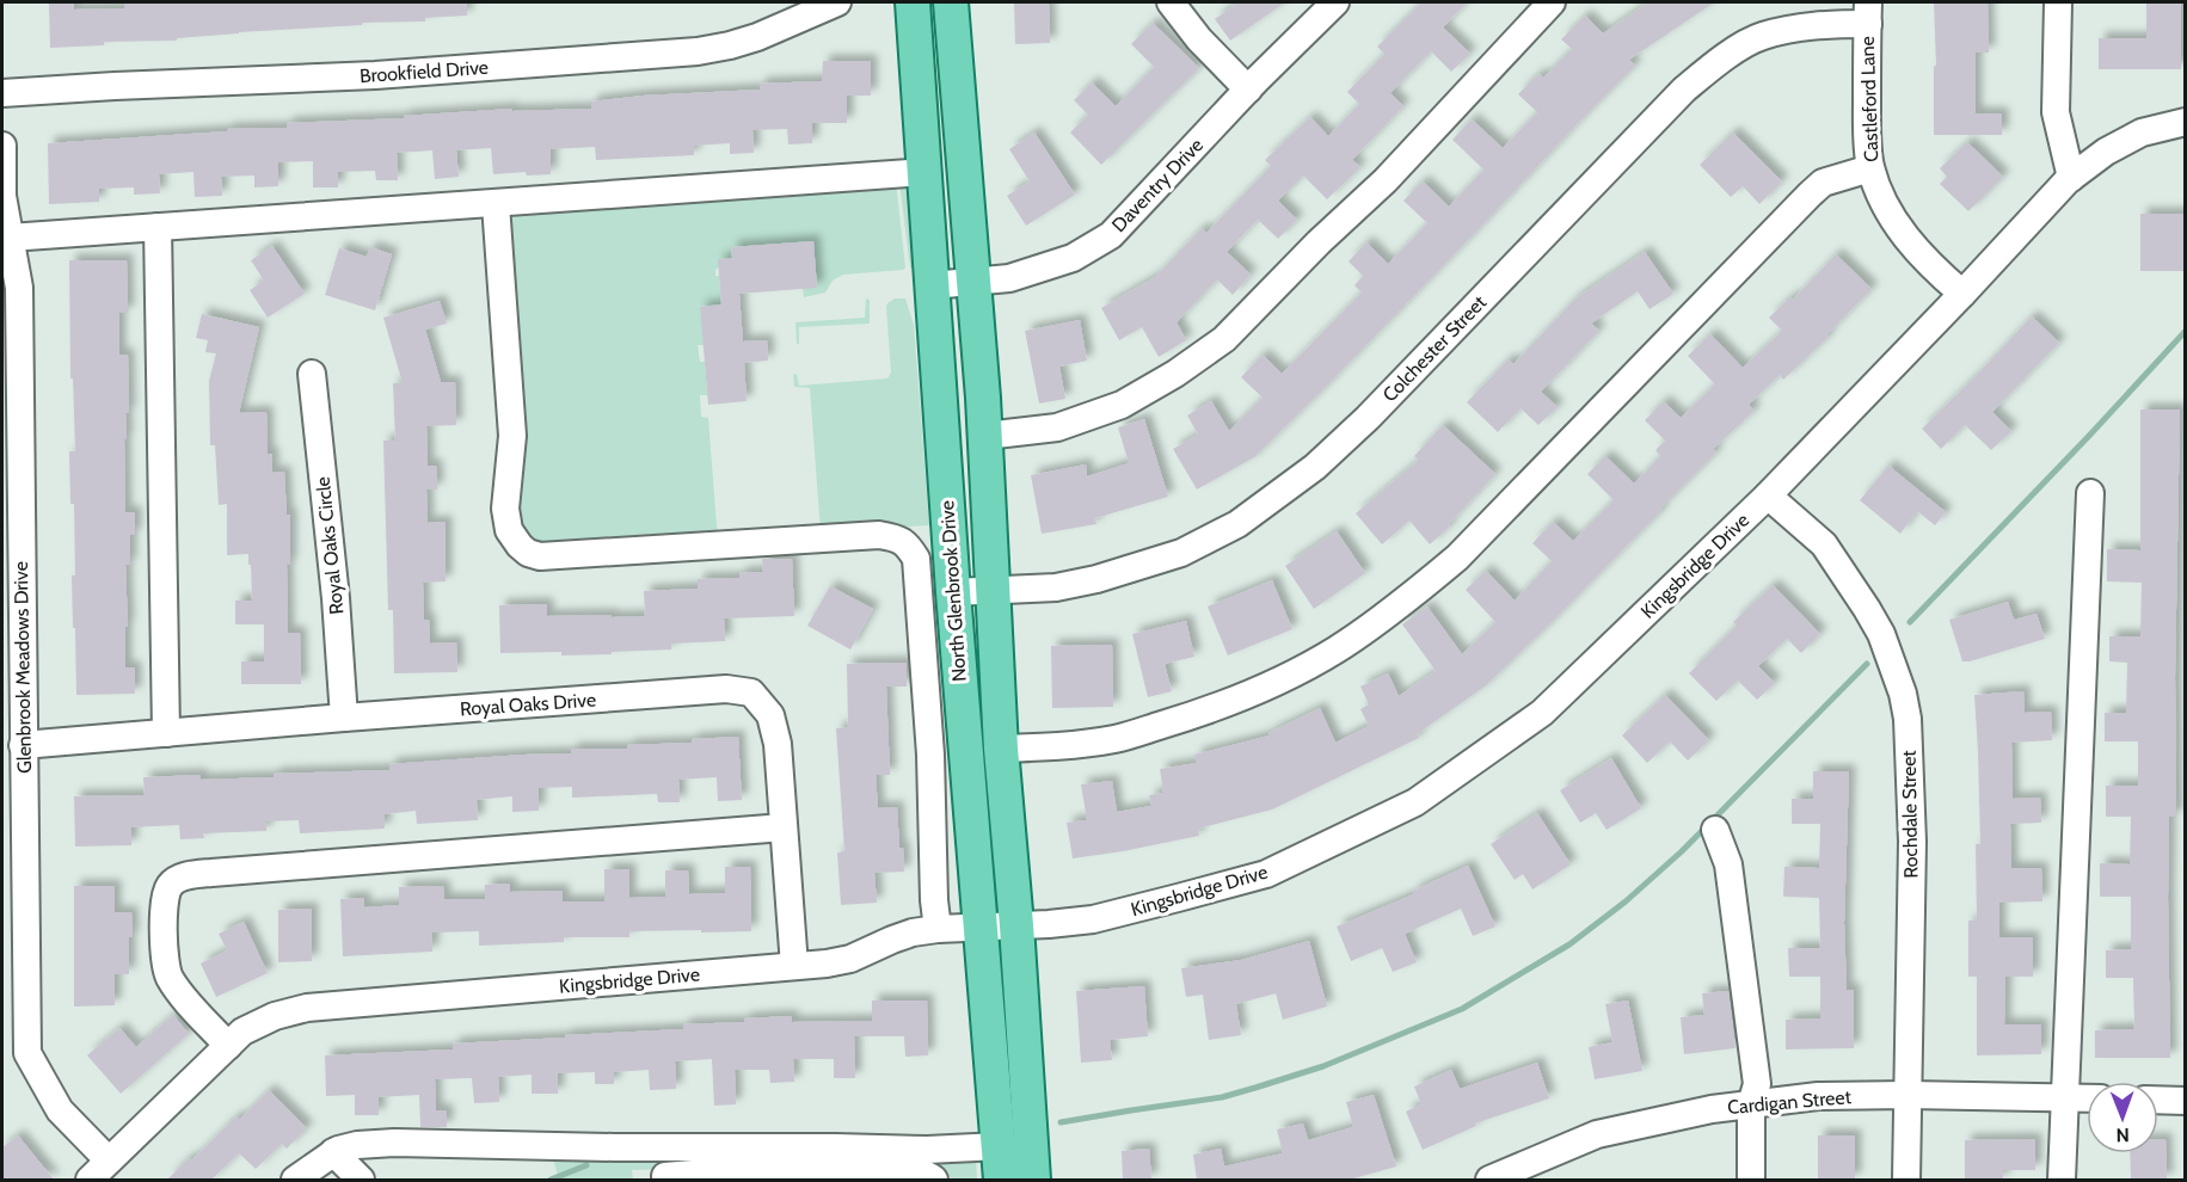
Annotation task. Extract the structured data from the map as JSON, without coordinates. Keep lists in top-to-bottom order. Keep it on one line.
{"streets":{"main road":["North Glenbrook Drive"],"street":["Brookfield Drive","Castleford Lane","Daventry Drive","Colchester Street","Royal Oaks Circle","Kingsbridge Drive","Glenbrook Meadows Drive","Royal Oaks Drive","Rochdale Street","Cardigan Street"]},"crossings":[["Castleford Lane","Colchester Street"],["Castleford Lane","Kingsbridge Drive"],["Daventry Drive","North Glenbrook Drive"],["Colchester Street","North Glenbrook Drive"],["Royal Oaks Circle","Royal Oaks Drive"],["Kingsbridge Drive","North Glenbrook Drive"],["Kingsbridge Drive","Glenbrook Meadows Drive"],["Kingsbridge Drive","Royal Oaks Drive"],["Kingsbridge Drive","Rochdale Street"],["Glenbrook Meadows Drive","Royal Oaks Drive"],["Rochdale Street","Cardigan Street"]],"north":"bottom"}
